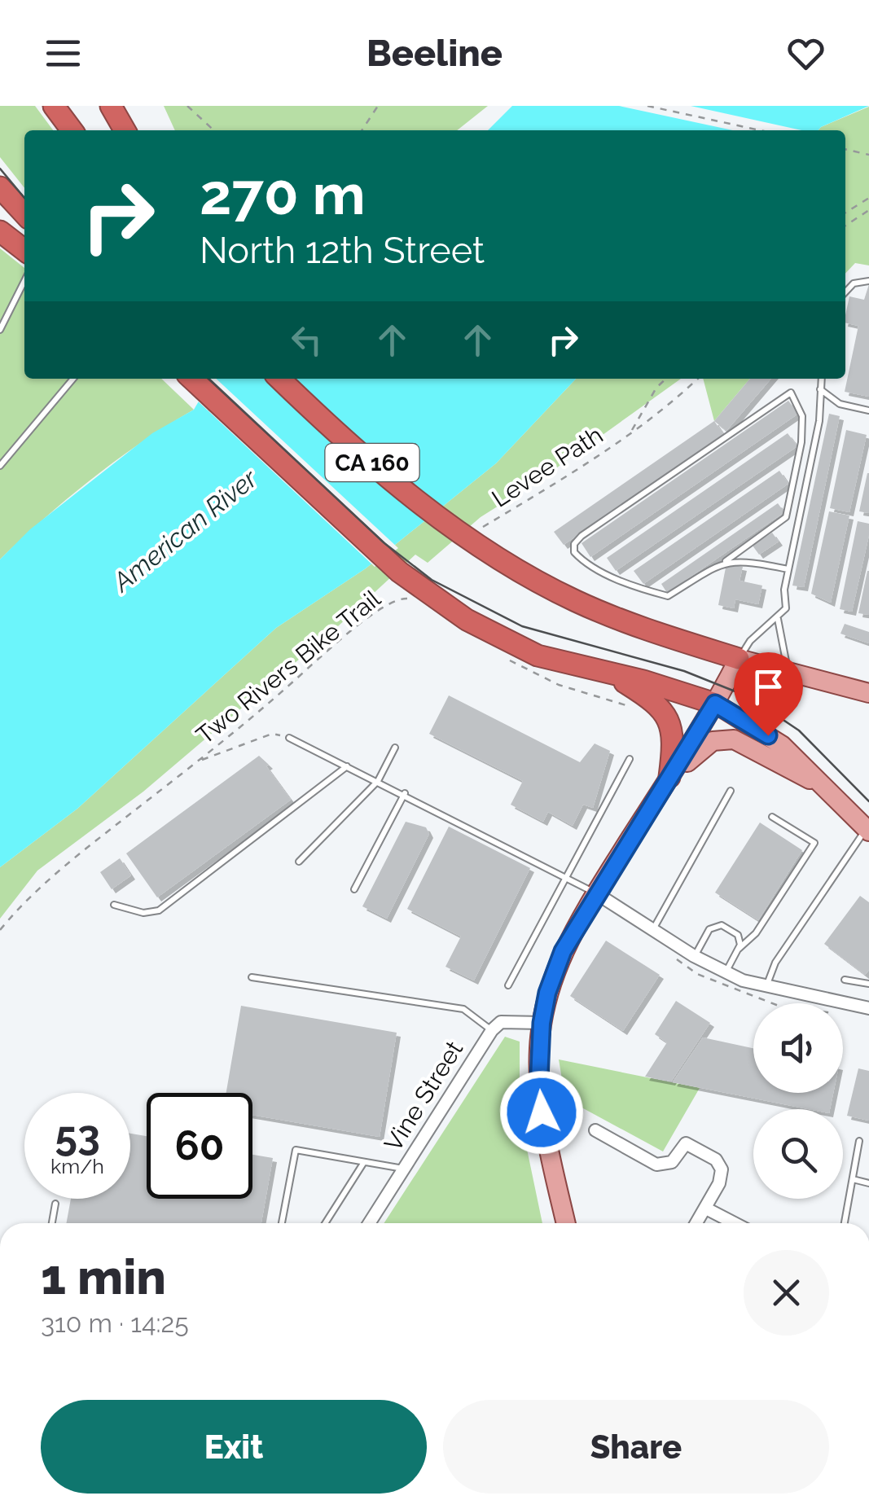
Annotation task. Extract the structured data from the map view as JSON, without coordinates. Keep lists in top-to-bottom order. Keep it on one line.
{"streets":{"highway":["CA 160"],"street":["Vine Street"],"path":["Levee Path","Two Rivers Bike Trail"]},"crossings":[["CA 160","Levee Path"]],"water":["American River"],"page":{"header":"Beeline","turn":["270 m","North 12th Street"],"speed":"53 km/h","limit":"60","heading":["1 min","310 m · 14:25"],"buttons":["Exit","Share"]}}
